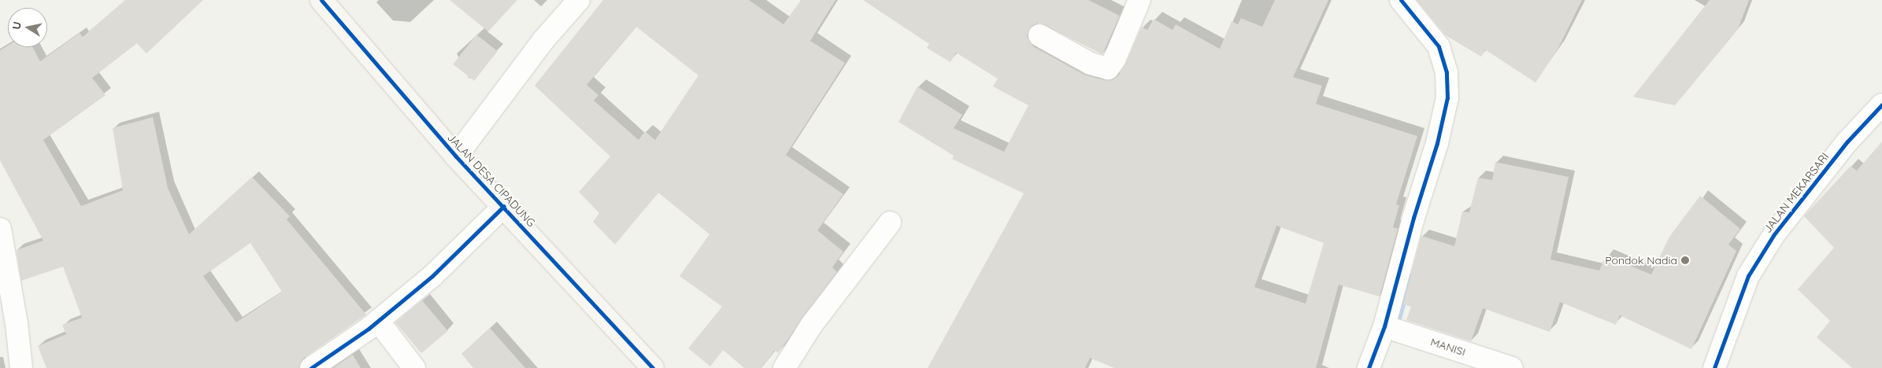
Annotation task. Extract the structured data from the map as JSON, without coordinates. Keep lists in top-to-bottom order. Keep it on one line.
{"streets":{"street":["JALAN DESA CIPADUNG","JALAN MEKARSARI","MANISI"]},"places":["Pondok Nadia"],"north":"left"}
